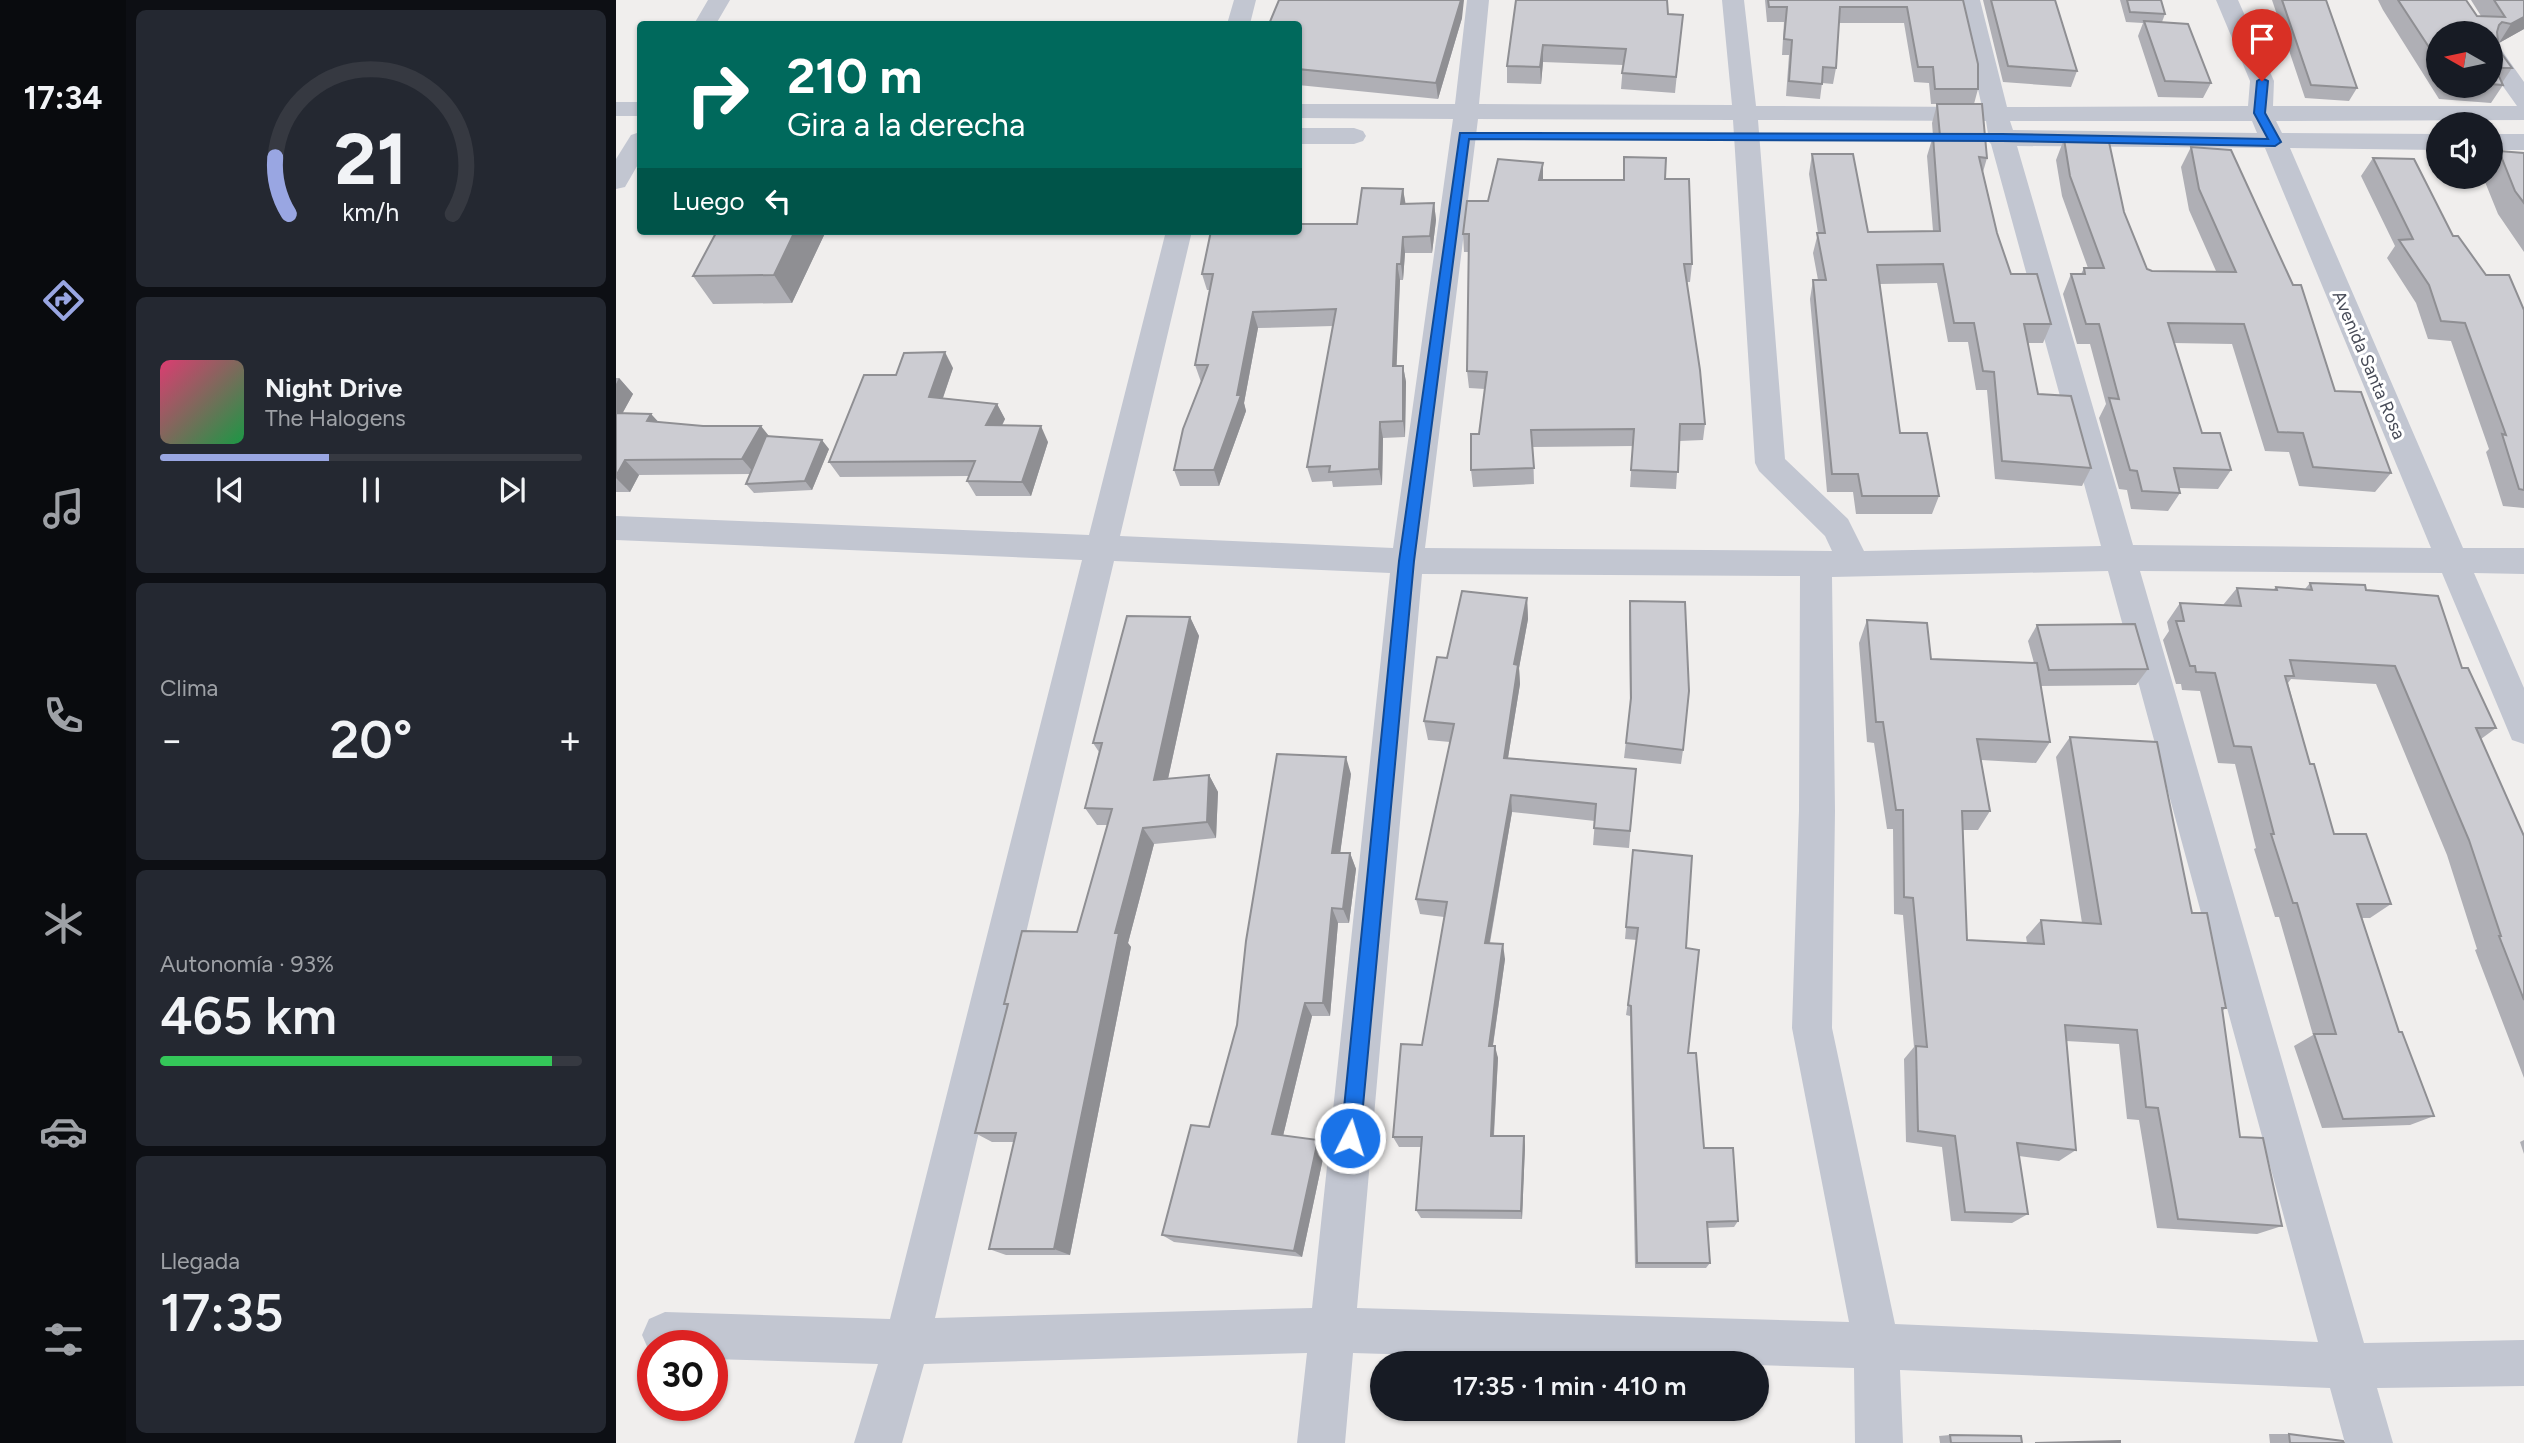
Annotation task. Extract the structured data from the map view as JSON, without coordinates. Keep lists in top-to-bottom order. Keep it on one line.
{"streets":{"street":["Avenida Santa Rosa"]},"north":"left","page":{"tabs":"17:34","turn":["210 m","Gira a la derecha"],"then":"Luego","song":["Night Drive","The Halogens"],"tile":["Clima",["Autonomía · 93%","465 km"],["Llegada","17:35"]],"heat":["−","20°","+"],"limit":"30","trip":"17:35 · 1 min · 410 m","gauge":["21","km/h"]}}
